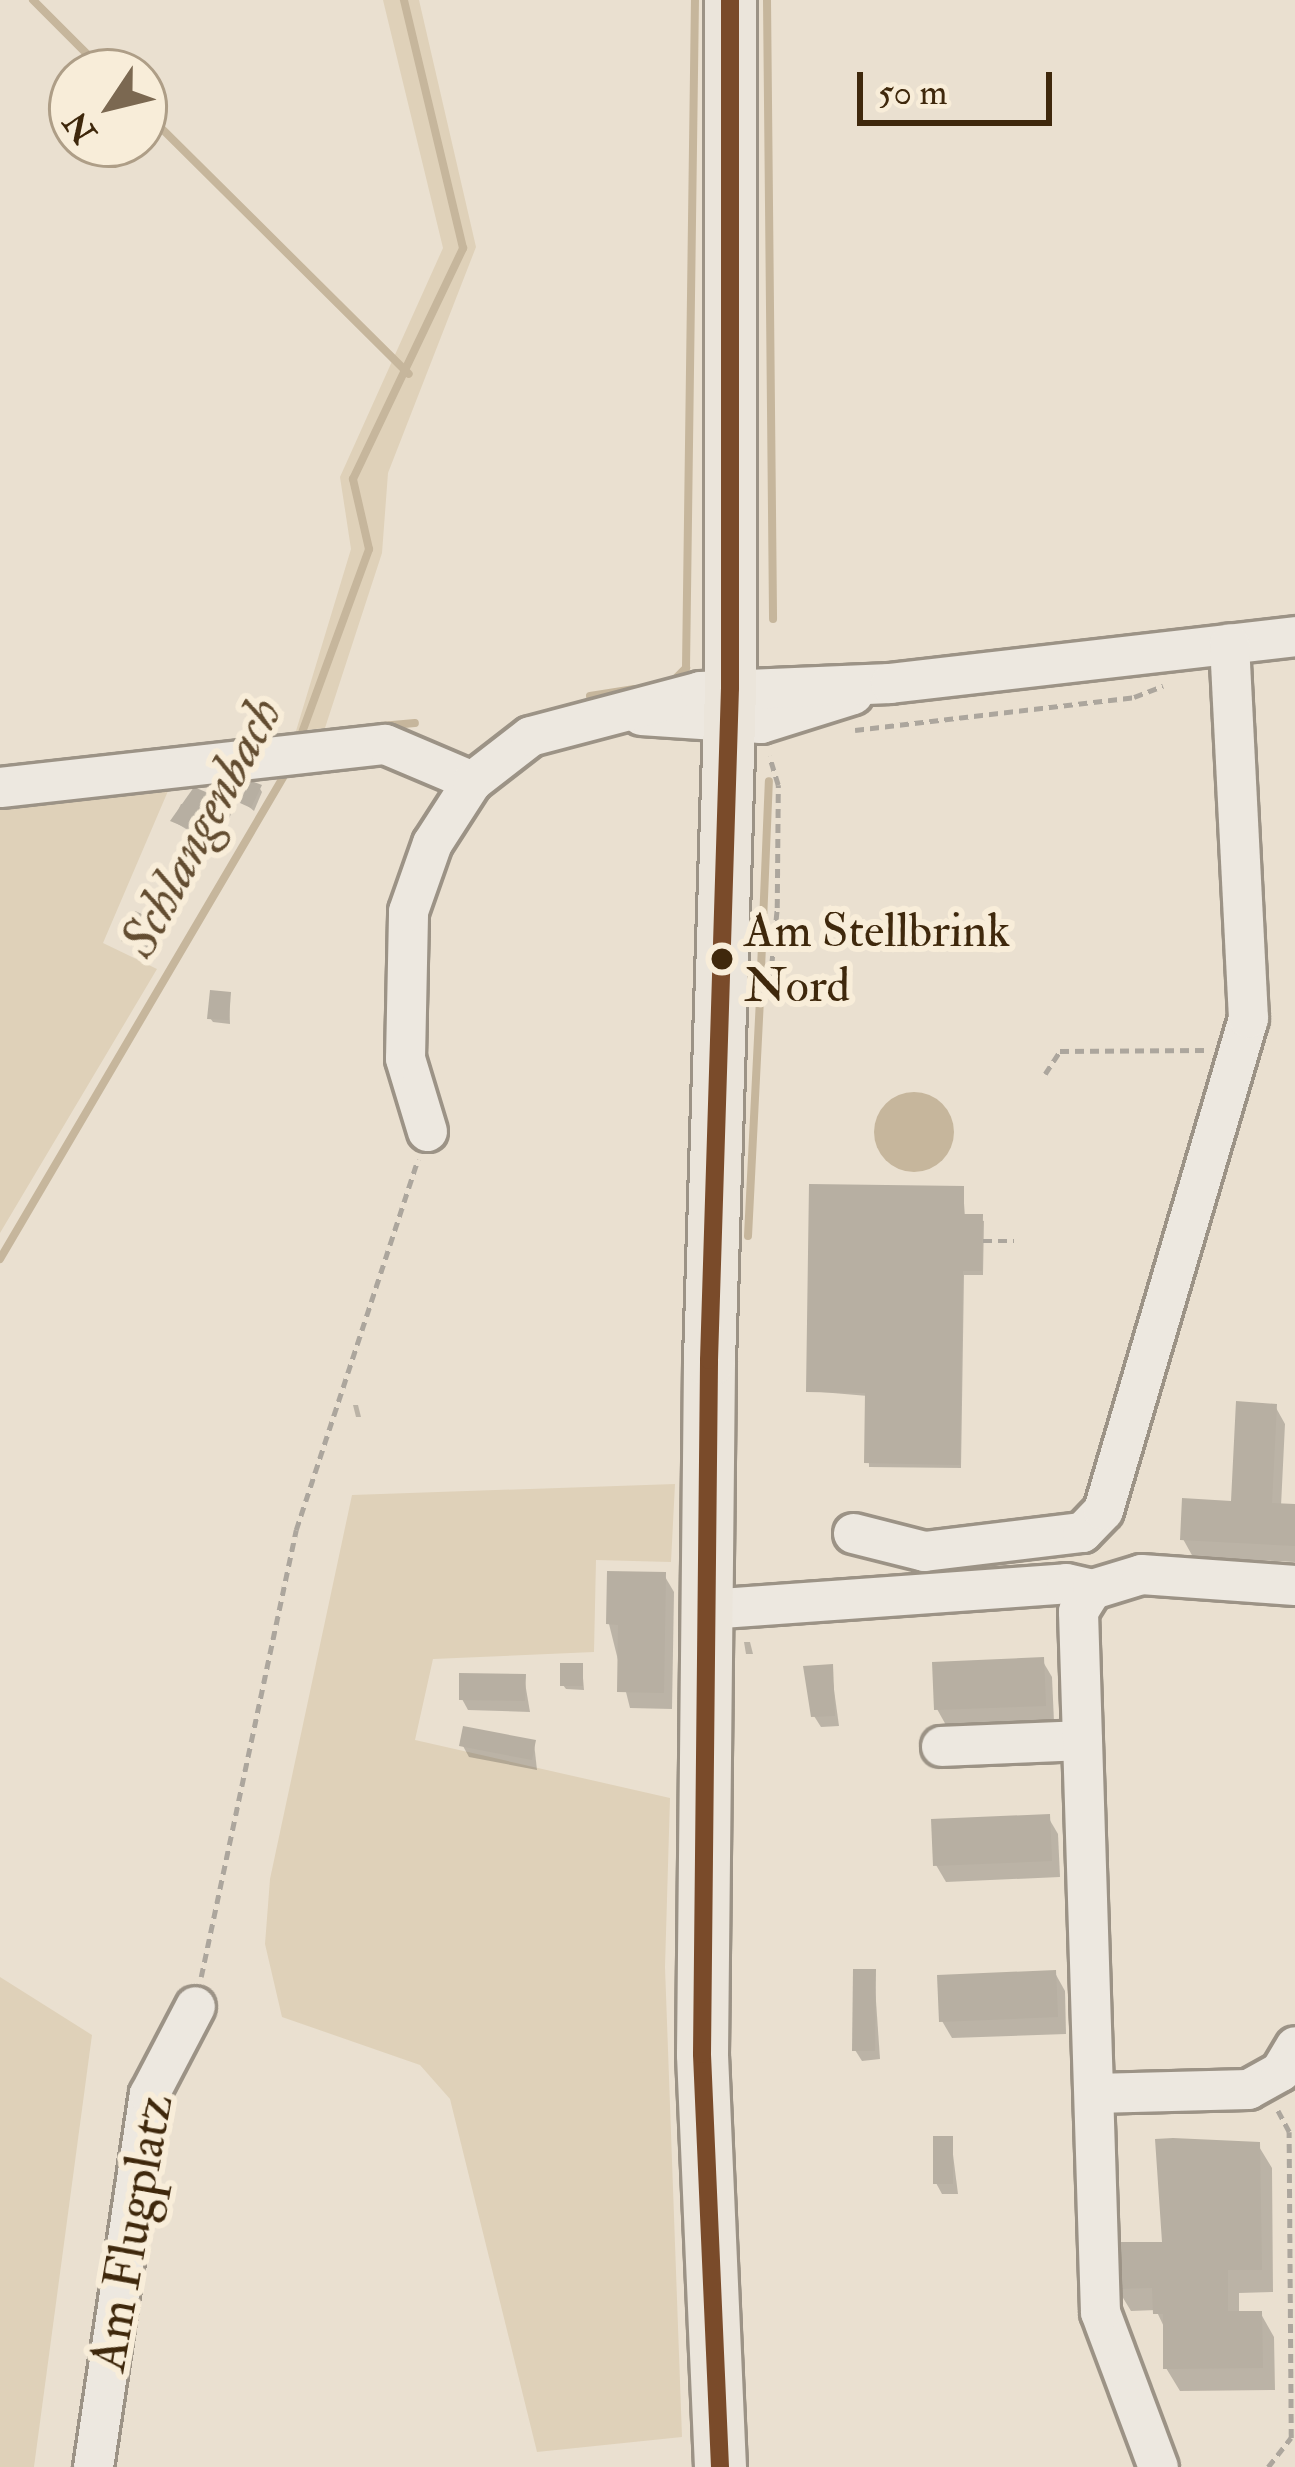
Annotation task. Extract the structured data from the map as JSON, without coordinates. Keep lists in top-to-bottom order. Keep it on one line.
{"streets":{"street":["Am Flugplatz"]},"water":["Schlangenbach"],"places":["Am Stellbrink Nord"],"scale_bar":"50 m","north":"bottom left"}
